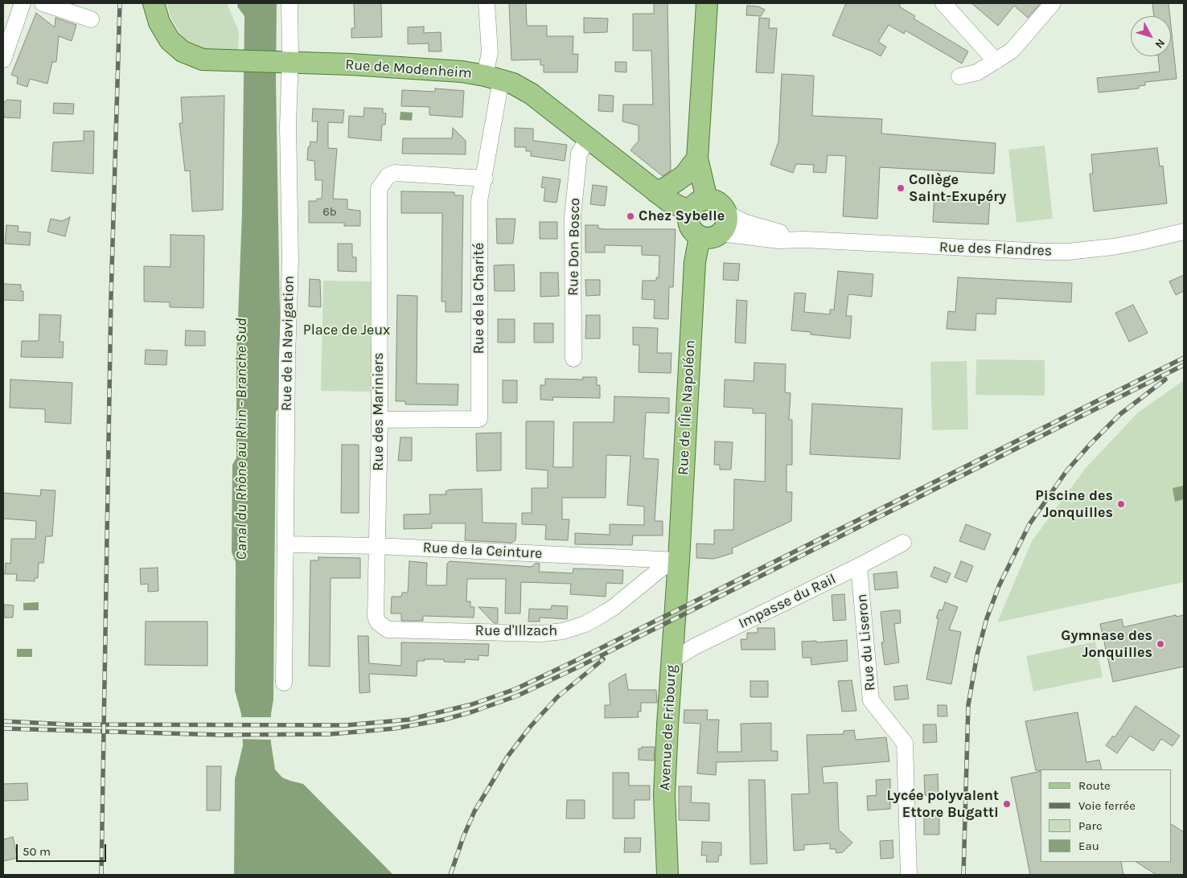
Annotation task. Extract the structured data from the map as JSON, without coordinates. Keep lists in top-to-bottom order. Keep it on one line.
{"streets":{"main road":["Rue de Modenheim","Rue de l'Île Napoléon","Avenue de Fribourg"],"street":["Rue Don Bosco","Rue des Flandres","Rue de la Charité","Rue de la Navigation","Rue des Mariniers","Rue de la Ceinture","Impasse du Rail","Rue d'Illzach","Rue du Liseron"]},"crossings":[["Rue de Modenheim","Rue Don Bosco"],["Rue de Modenheim","Rue des Flandres"],["Rue de Modenheim","Rue de la Charité"],["Rue de Modenheim","Rue de la Navigation"],["Rue de Modenheim","Rue de l'Île Napoléon"],["Rue des Flandres","Rue de l'Île Napoléon"],["Rue de la Charité","Rue des Mariniers"],["Rue de la Navigation","Rue de la Ceinture"],["Rue de l'Île Napoléon","Rue de la Ceinture"],["Rue de l'Île Napoléon","Rue d'Illzach"],["Rue de l'Île Napoléon","Avenue de Fribourg"],["Rue des Mariniers","Rue de la Ceinture"],["Rue des Mariniers","Rue d'Illzach"],["Rue de la Ceinture","Rue d'Illzach"],["Rue de la Ceinture","Avenue de Fribourg"],["Impasse du Rail","Rue du Liseron"],["Impasse du Rail","Avenue de Fribourg"],["Rue d'Illzach","Avenue de Fribourg"]],"water":["Canal du Rhône au Rhin - Branche Sud"],"parks":["Place de Jeux"],"places":["Collège Saint-Exupéry","Chez Sybelle","Piscine des Jonquilles","Gymnase des Jonquilles","Lycée polyvalent Ettore Bugatti"],"house_numbers":["6b"],"legend":["Route","Voie ferrée","Parc","Eau"],"scale_bar":"50 m","north":"bottom right"}
